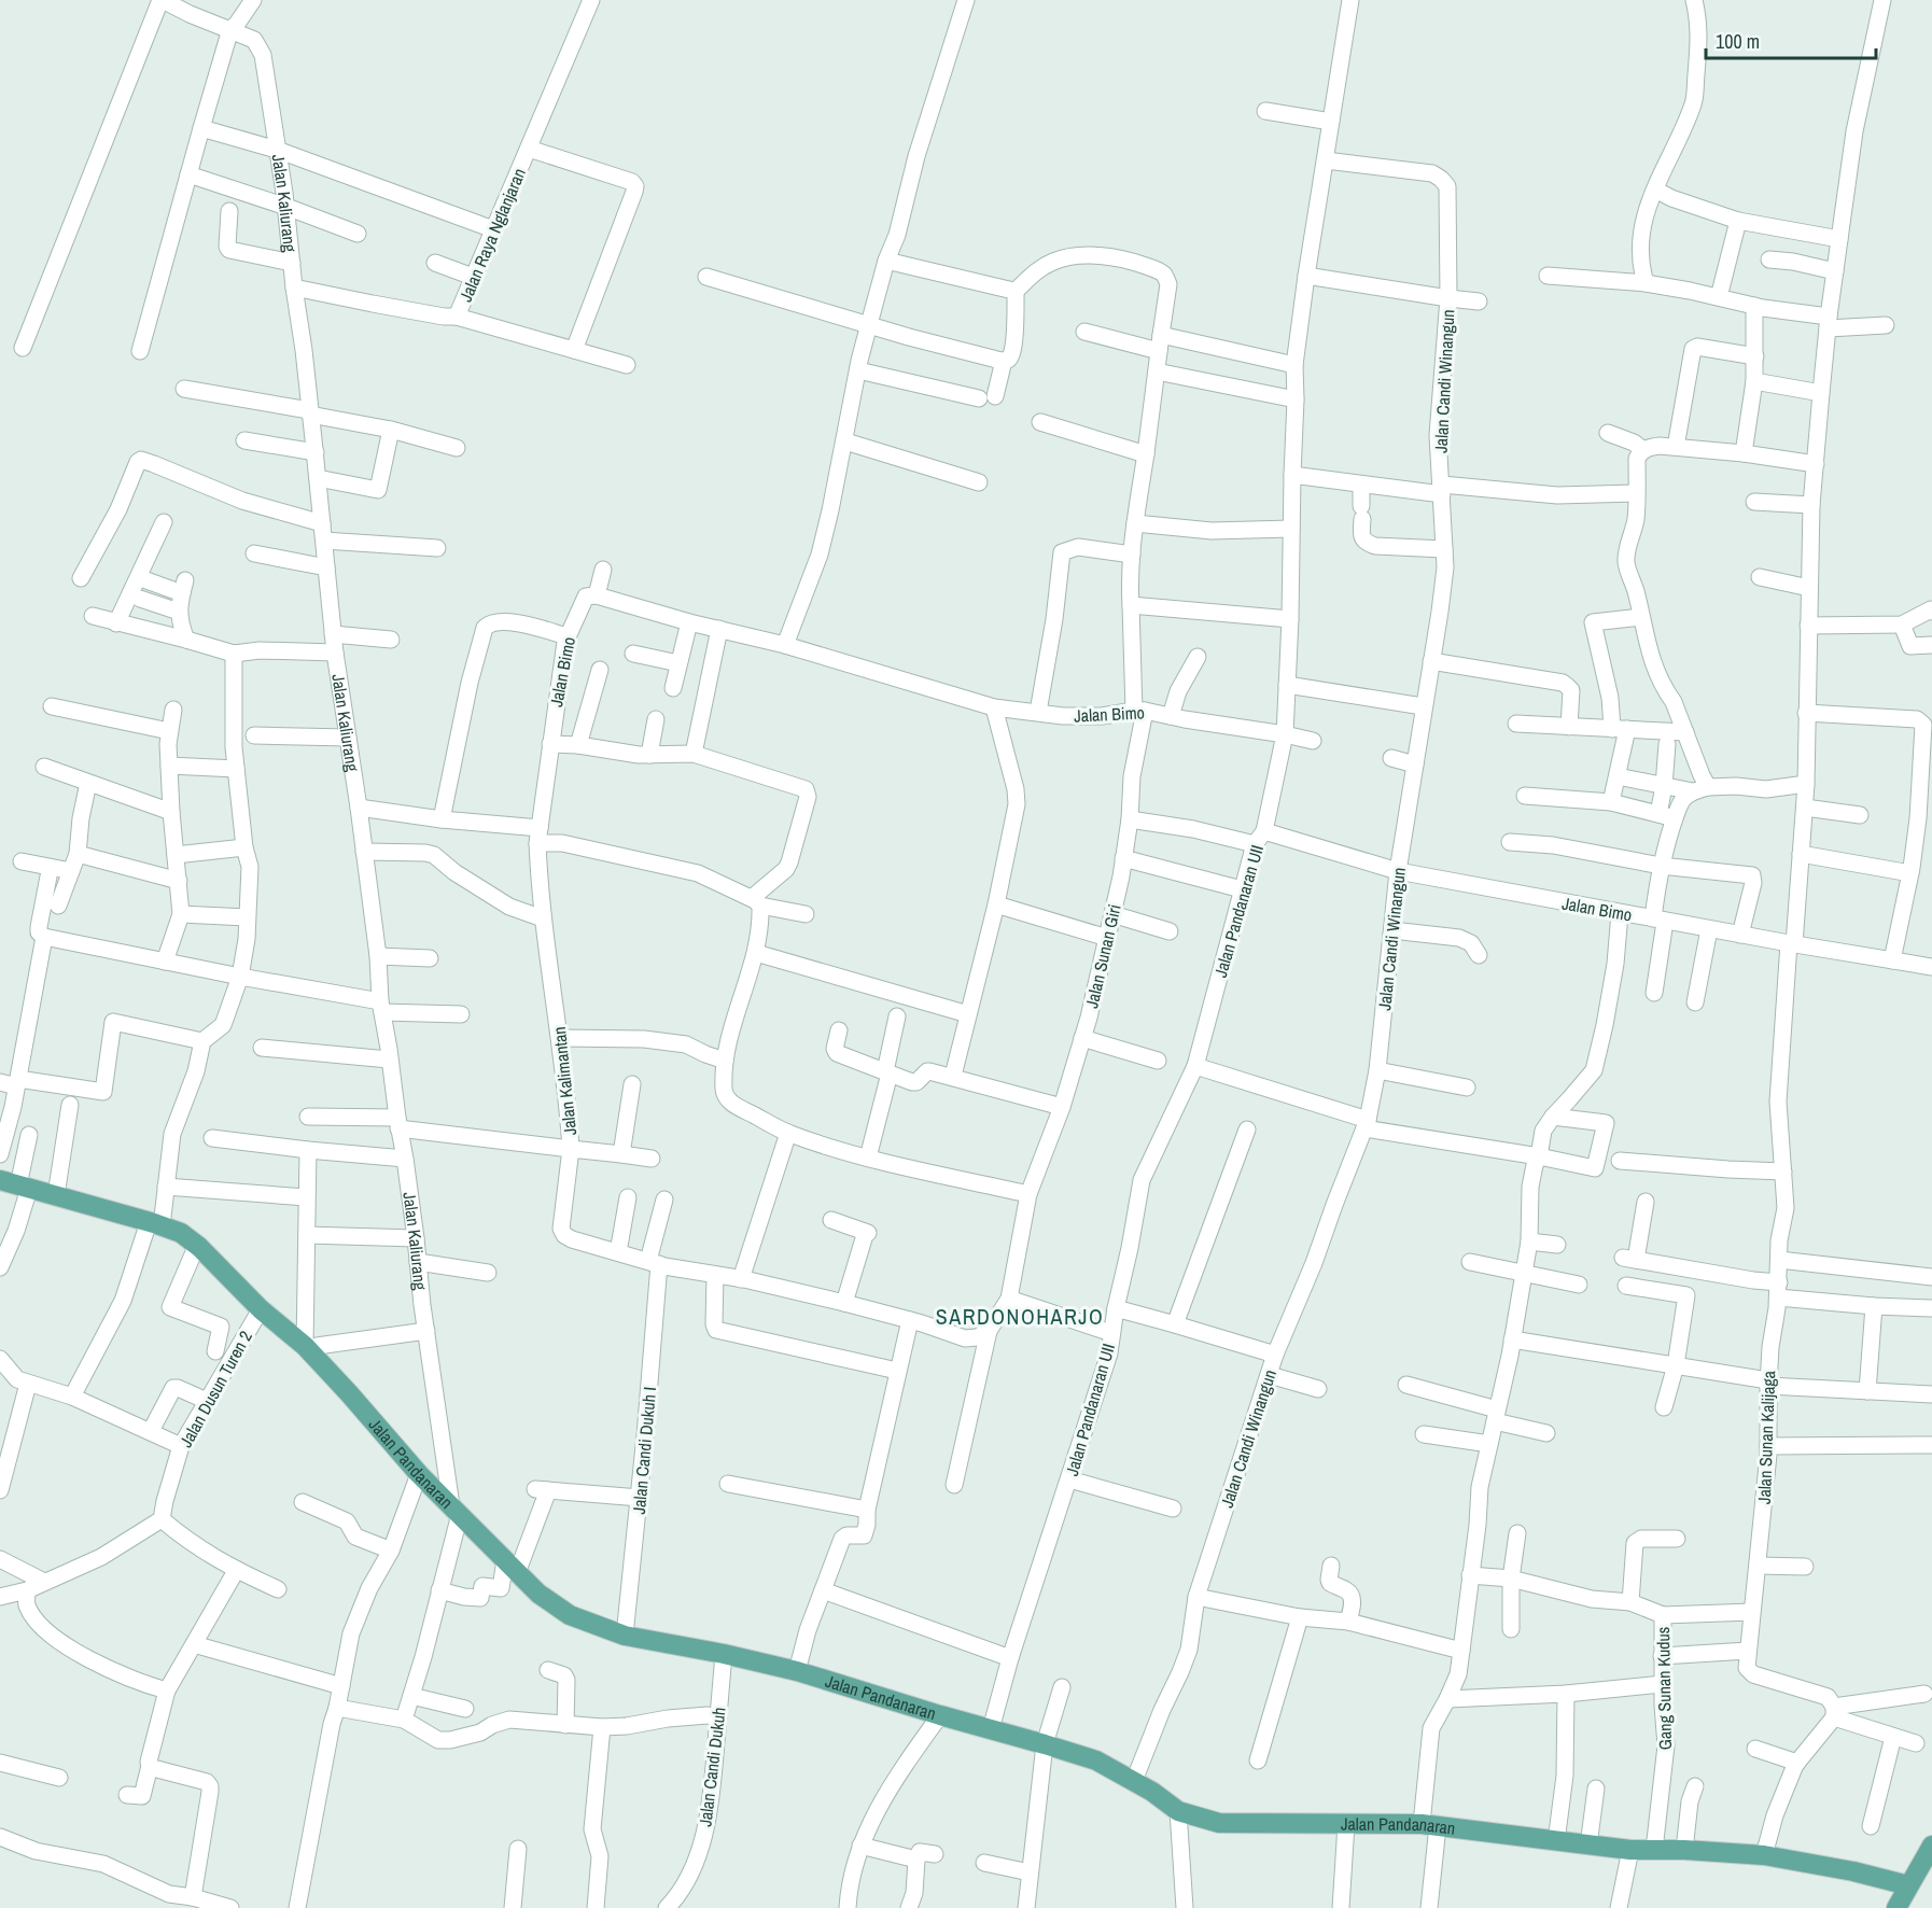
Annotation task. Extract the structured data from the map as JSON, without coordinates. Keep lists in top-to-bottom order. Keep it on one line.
{"streets":{"main road":["Jalan Pandanaran"],"street":["Jalan Kaliurang","Jalan Raya Nglanjaran","Jalan Candi Winangun","Jalan Bimo","Jalan Pandanaran UII","Jalan Sunan Giri","Jalan Kalimantan","Jalan Dusun Turen 2","Jalan Sunan Kalijaga","Jalan Candi Dukuh I","Gang Sunan Kudus","Jalan Candi Dukuh"]},"crossings":[["Jalan Kaliurang","Jalan Raya Nglanjaran"],["Jalan Kaliurang","Jalan Kalimantan"],["Jalan Kaliurang","Jalan Pandanaran"],["Jalan Candi Winangun","Jalan Bimo"],["Jalan Candi Winangun","Jalan Pandanaran"],["Jalan Bimo","Jalan Pandanaran UII"],["Jalan Bimo","Jalan Sunan Giri"],["Jalan Bimo","Jalan Kalimantan"],["Jalan Bimo","Jalan Sunan Kalijaga"],["Jalan Pandanaran UII","Jalan Pandanaran"],["Jalan Dusun Turen 2","Jalan Pandanaran"],["Jalan Sunan Kalijaga","Gang Sunan Kudus"],["Jalan Candi Dukuh I","Jalan Pandanaran"],["Jalan Pandanaran","Gang Sunan Kudus"],["Jalan Pandanaran","Jalan Candi Dukuh"]],"districts":["SARDONOHARJO"],"scale_bar":"100 m"}
